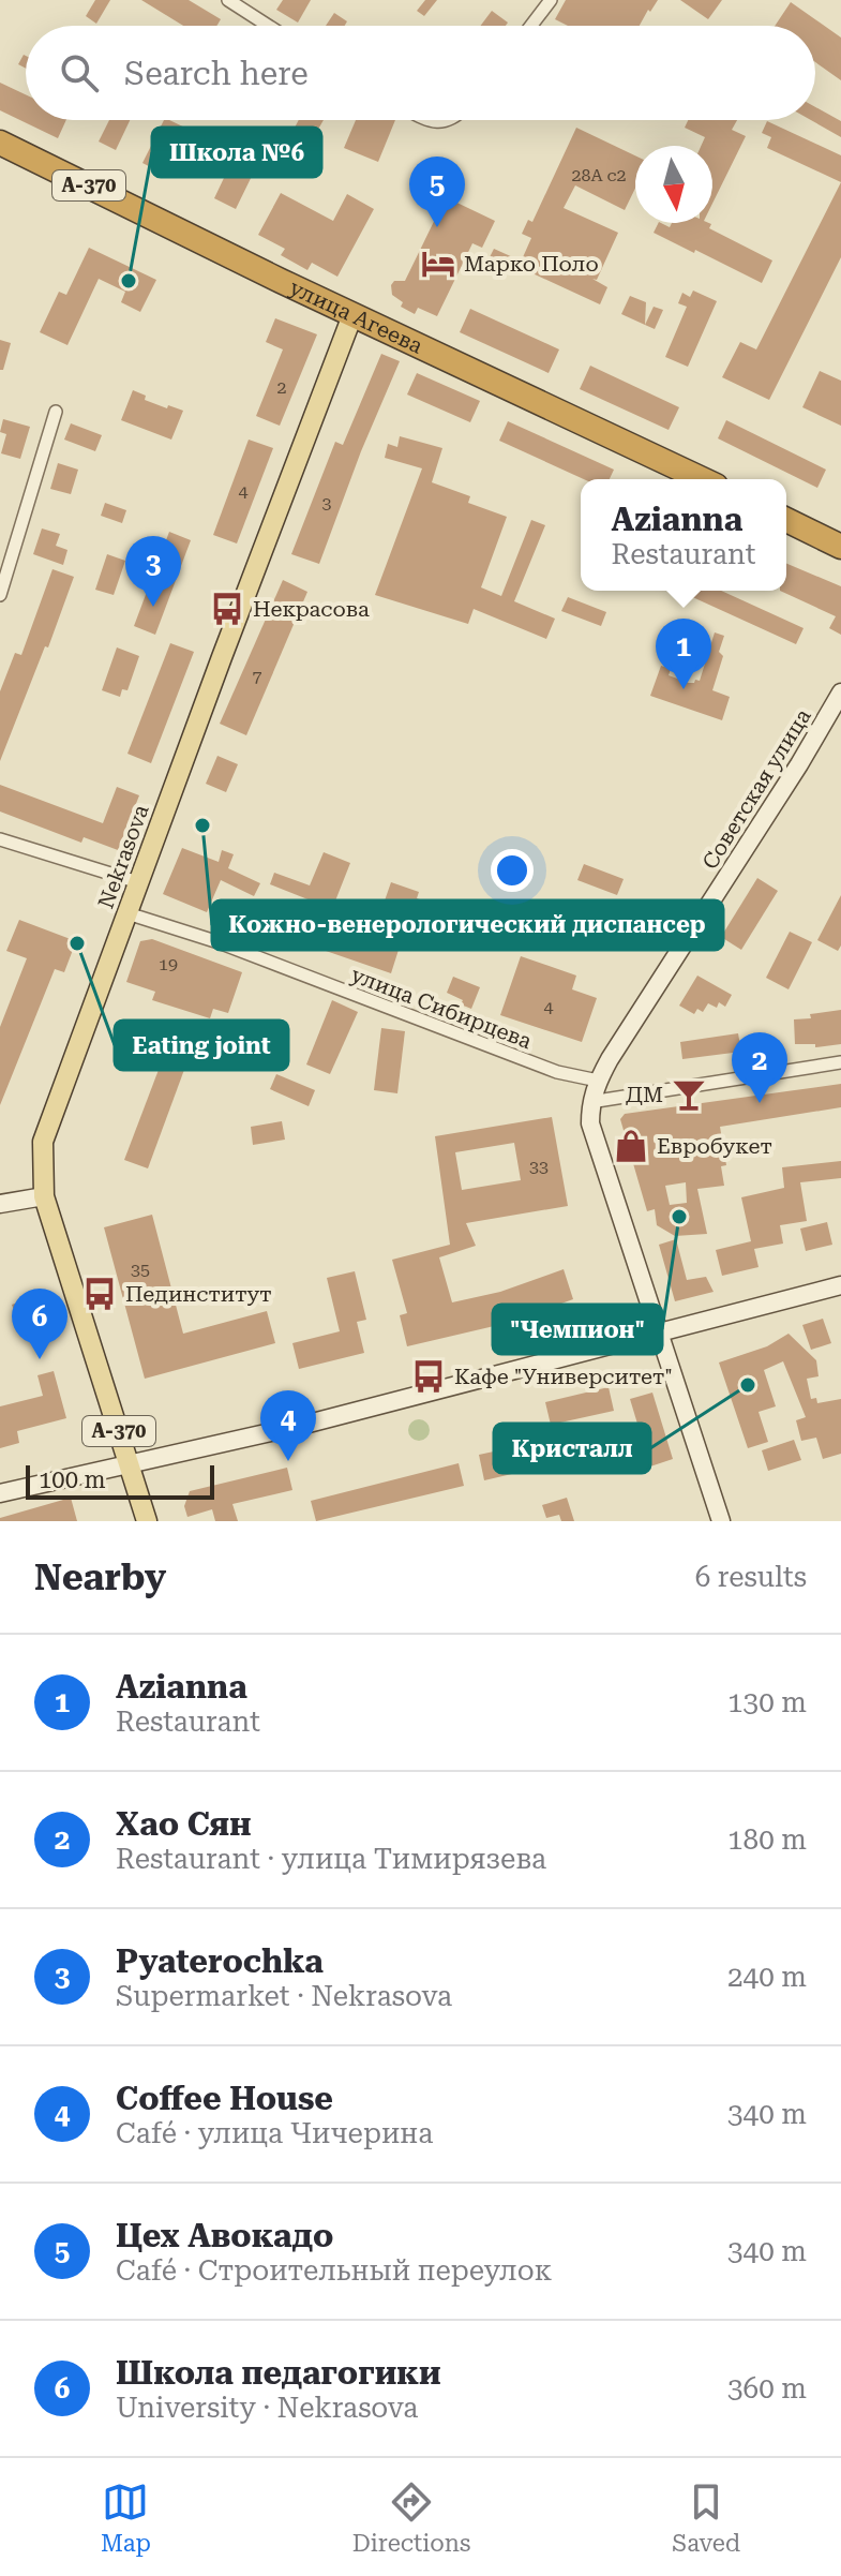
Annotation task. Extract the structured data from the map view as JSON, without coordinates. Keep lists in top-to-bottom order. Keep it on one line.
{"streets":{"highway":["А-370","улица Агеева"],"main road":["Советская улица","Nekrasova"],"street":["улица Сибирцева"]},"crossings":[["улица Агеева","Nekrasova"],["Советская улица","улица Сибирцева"],["Nekrasova","улица Сибирцева"]],"places":{"hotel":["Марко Поло"],"other":["Школа №6","Кожно-венерологический диспансер","Eating joint","\"Чемпион\"","Кристалл"],"bus stop":["Некрасова","Пединститут","Кафе \"Университет\""],"bar":["ДМ"],"shop":["Евробукет"]},"house_numbers":["28А с2","2","4","3","7","19","4","33","35"],"scale_bar":"100 m","north":"bottom","page":{"search":"Search here","pins":["5","3","1","2","6","4"],"popup":["Azianna","Restaurant"],"scale":"100 m","heading":["Nearby","6 results"],"list":[{"mark":"1","name":"Azianna","note":"Restaurant","value":"130 m"},{"mark":"2","name":"Хао Сян","note":"Restaurant · улица Тимирязева","value":"180 m"},{"mark":"3","name":"Pyaterochka","note":"Supermarket · Nekrasova","value":"240 m"},{"mark":"4","name":"Coffee House","note":"Café · улица Чичерина","value":"340 m"},{"mark":"5","name":"Цех Авокадо","note":"Café · Строительный переулок","value":"340 m"},{"mark":"6","name":"Школа педагогики","note":"University · Nekrasova","value":"360 m"}],"nav":["Map","Directions","Saved"]}}
